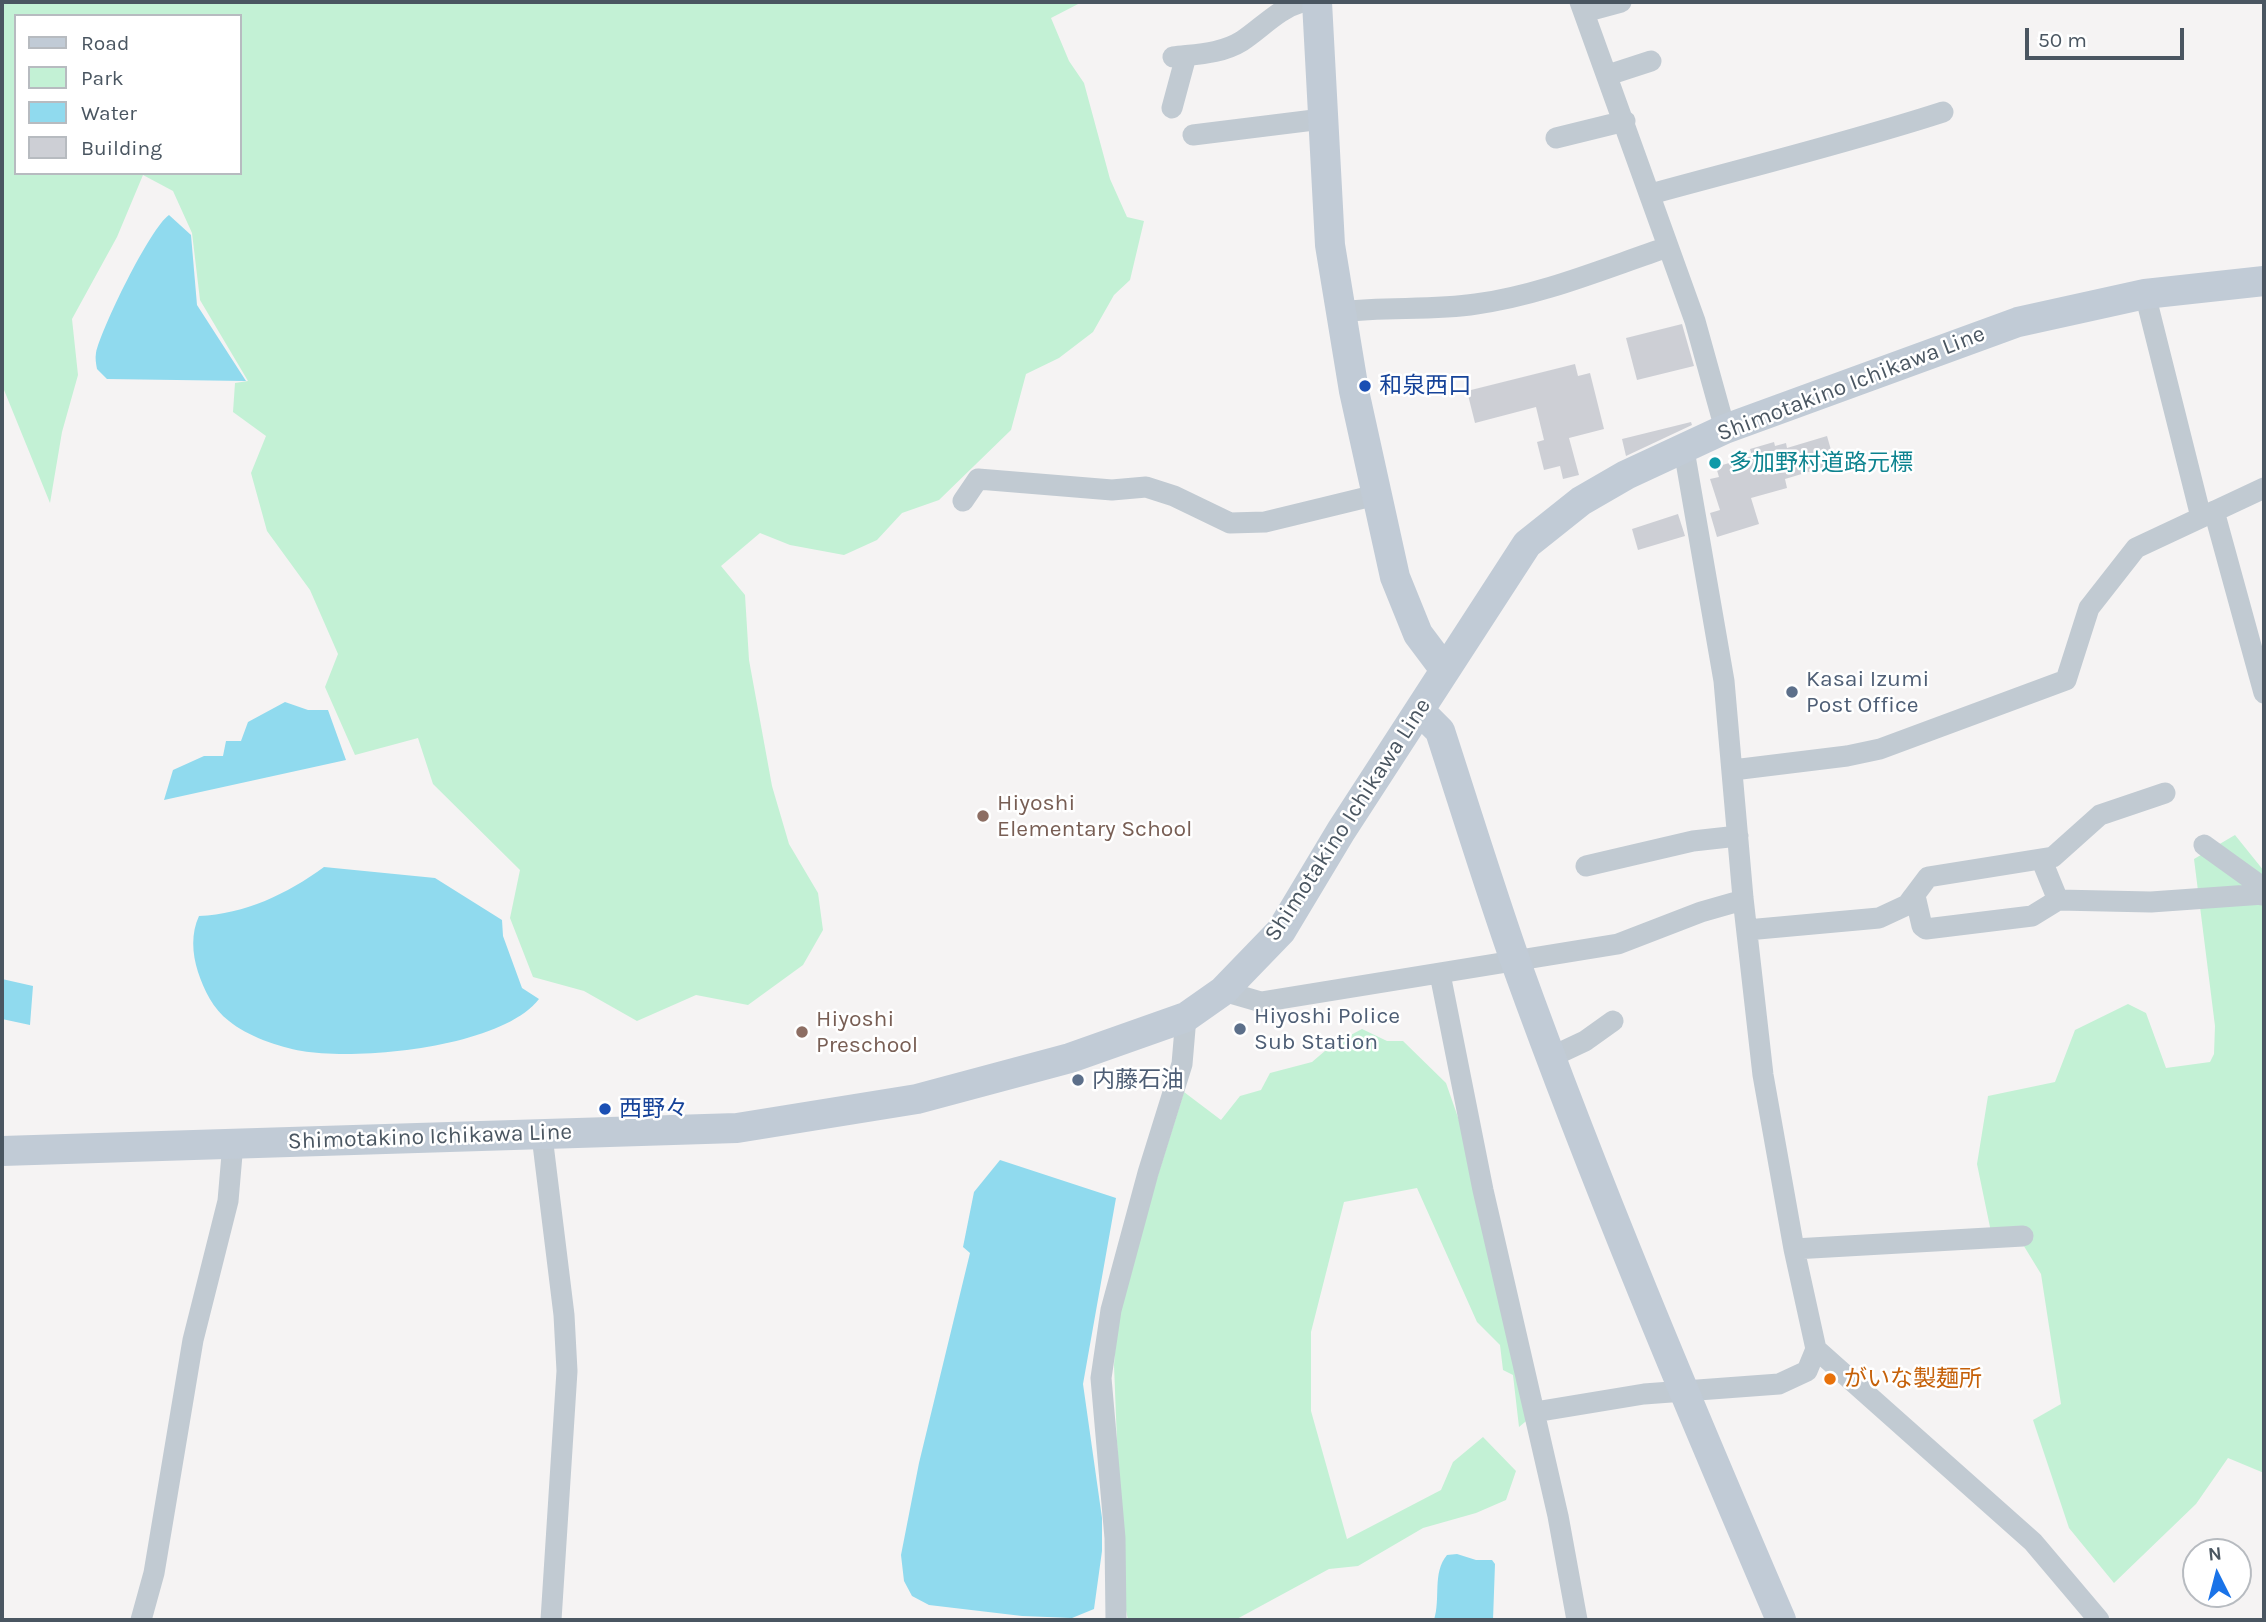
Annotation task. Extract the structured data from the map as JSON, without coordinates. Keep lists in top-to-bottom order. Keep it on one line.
{"streets":{"main road":["Shimotakino Ichikawa Line"]},"places":["和泉西口","多加野村道路元標","Kasai Izumi Post Office","Hiyoshi Elementary School","Hiyoshi Police Sub Station","Hiyoshi Preschool","内藤石油","西野々","がいな製麺所"],"legend":["Road","Park","Water","Building"],"scale_bar":"50 m","north":"top"}
